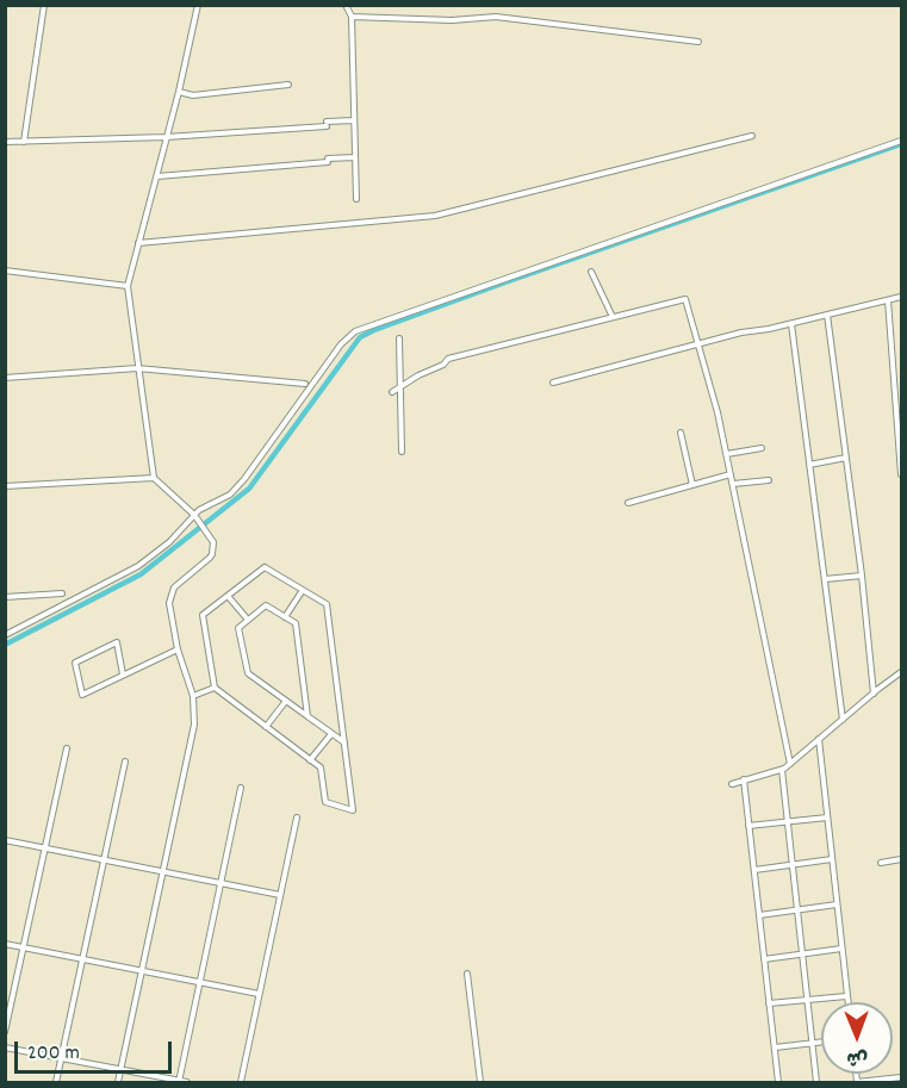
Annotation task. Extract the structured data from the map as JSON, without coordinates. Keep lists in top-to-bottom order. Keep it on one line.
{"scale_bar":"200 m","north":"bottom"}
